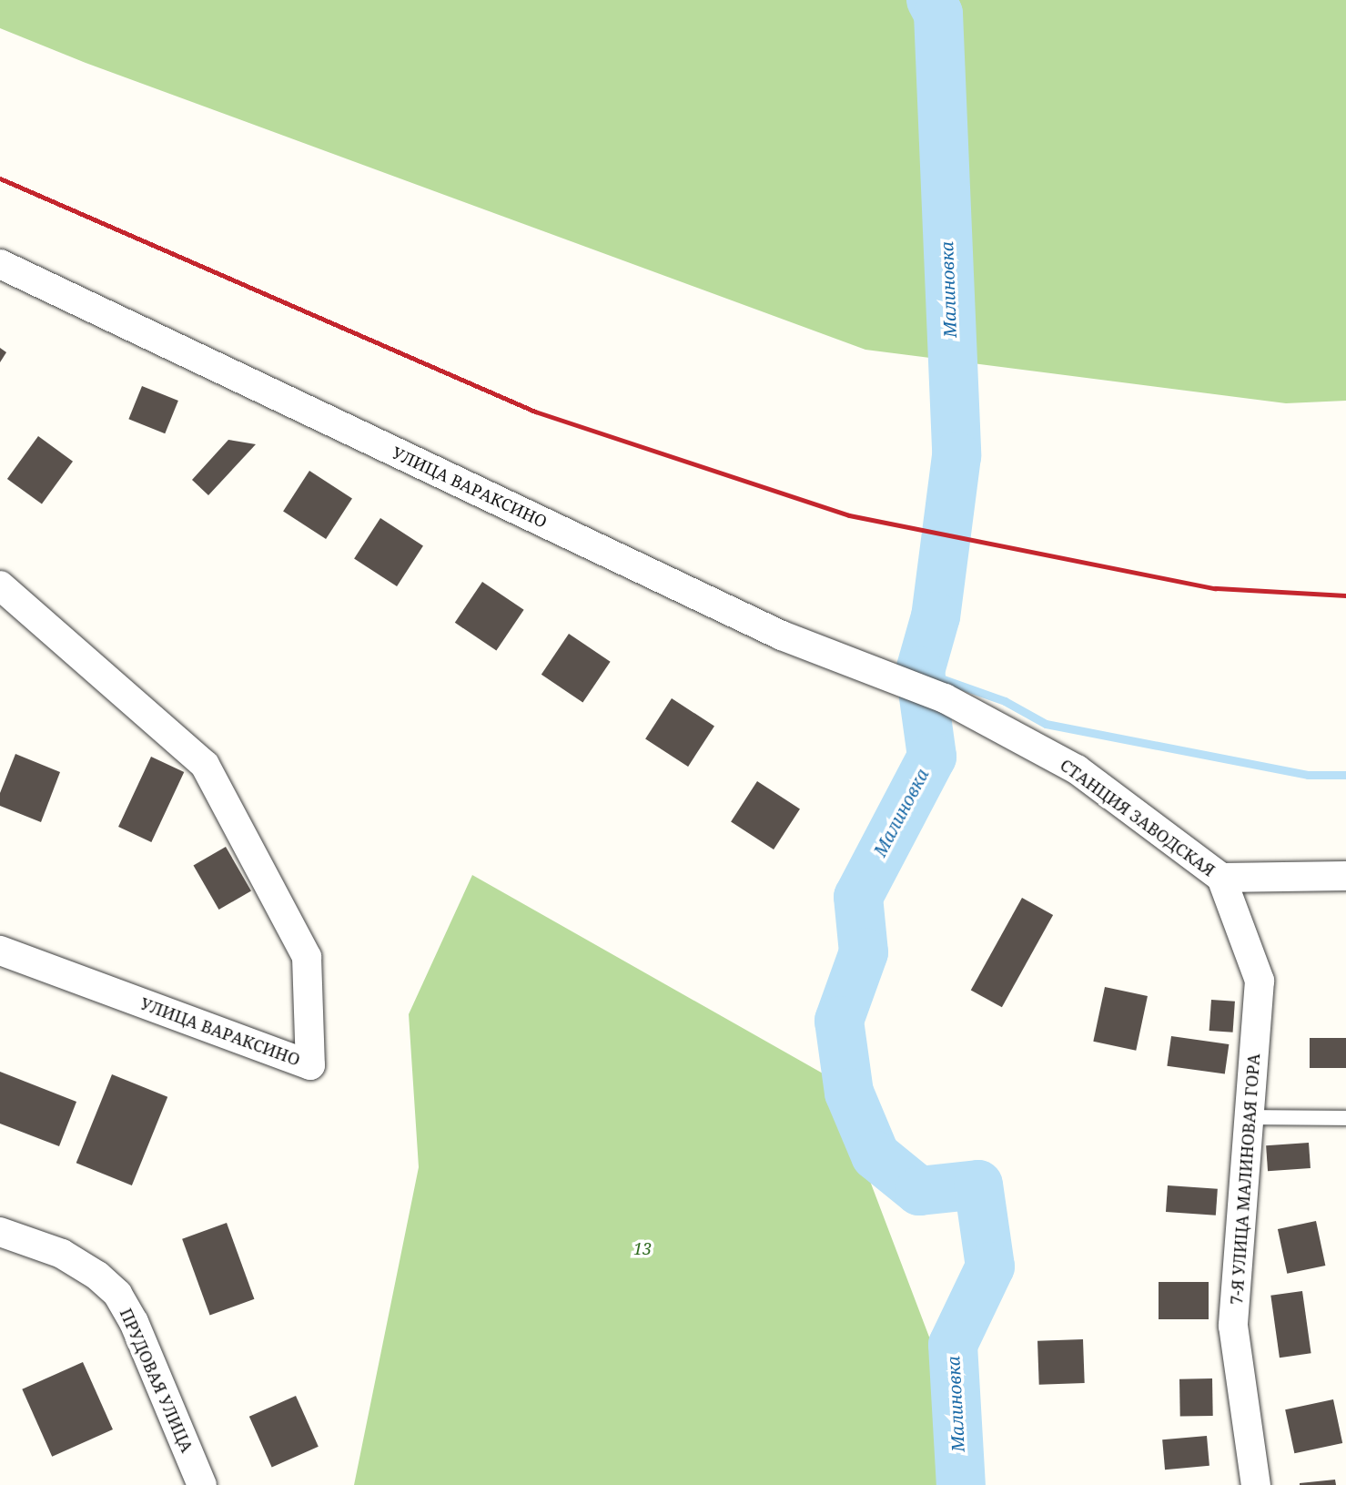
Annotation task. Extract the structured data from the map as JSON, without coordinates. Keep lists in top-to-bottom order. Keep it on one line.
{"streets":{"street":["УЛИЦА ВАРАКСИНО","СТАНЦИЯ ЗАВОДСКАЯ","7-Я УЛИЦА МАЛИНОВАЯ ГОРА","ПРУДОВАЯ УЛИЦА"]},"crossings":[["УЛИЦА ВАРАКСИНО","СТАНЦИЯ ЗАВОДСКАЯ"],["СТАНЦИЯ ЗАВОДСКАЯ","7-Я УЛИЦА МАЛИНОВАЯ ГОРА"]],"water":["Малиновка"],"parks":["13"]}
